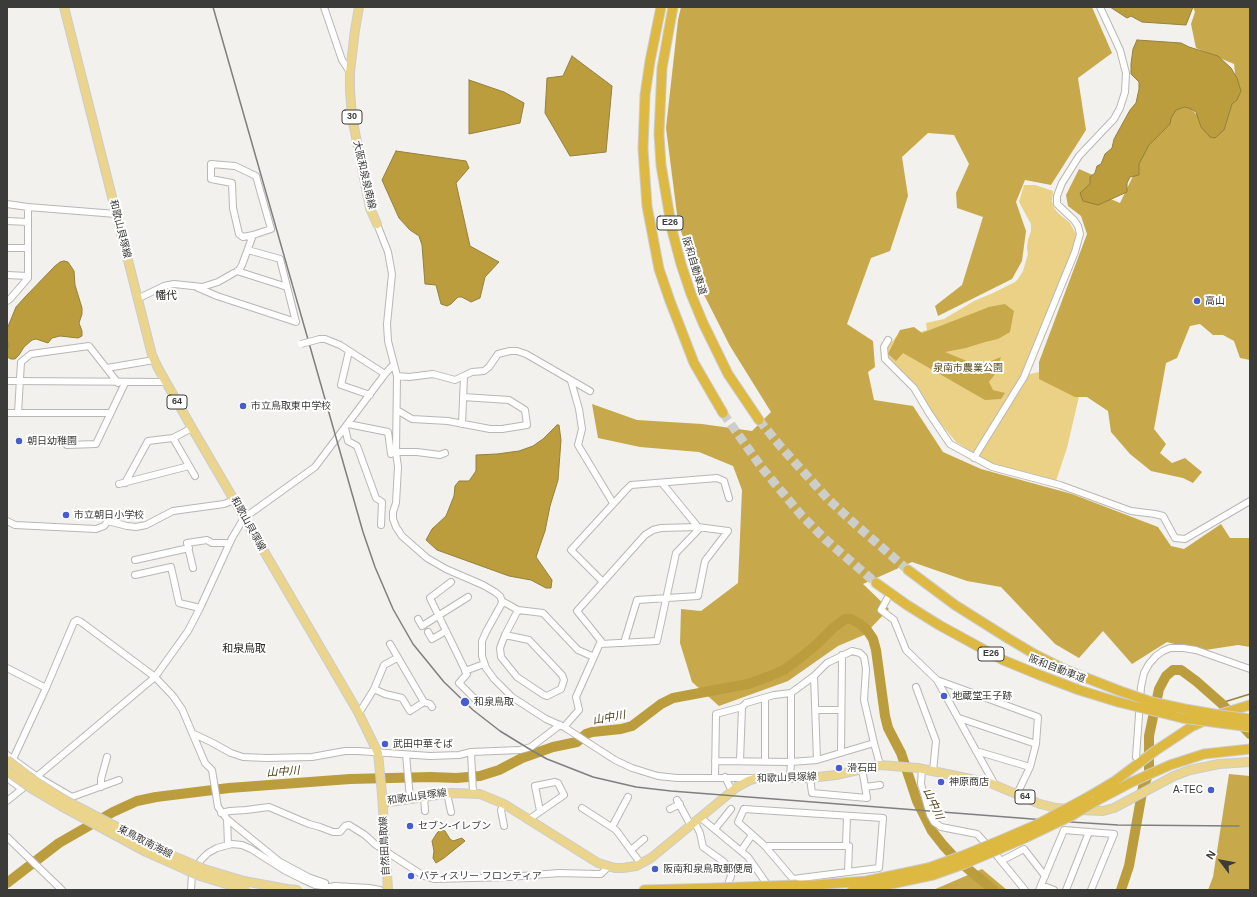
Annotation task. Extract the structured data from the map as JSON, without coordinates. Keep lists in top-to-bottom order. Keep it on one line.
{"streets":{"highway":["E26","阪和自動車道"],"main road":["30","大阪和泉泉南線","和歌山貝塚線","64","東鳥取南海線","自然田鳥取線"]},"crossings":[["和歌山貝塚線","自然田鳥取線"]],"districts":["幡代","和泉鳥取"],"water":["山中川"],"parks":["泉南市農業公園"],"places":["高山","市立鳥取東中学校","朝日幼稚園","市立朝日小学校","地蔵堂王子跡","和泉鳥取","武田中華そば","滑石田","神原商店","A-TEC","セブン-イレブン","阪南和泉鳥取郵便局","パティスリー フロンティア"],"north":"top left"}
